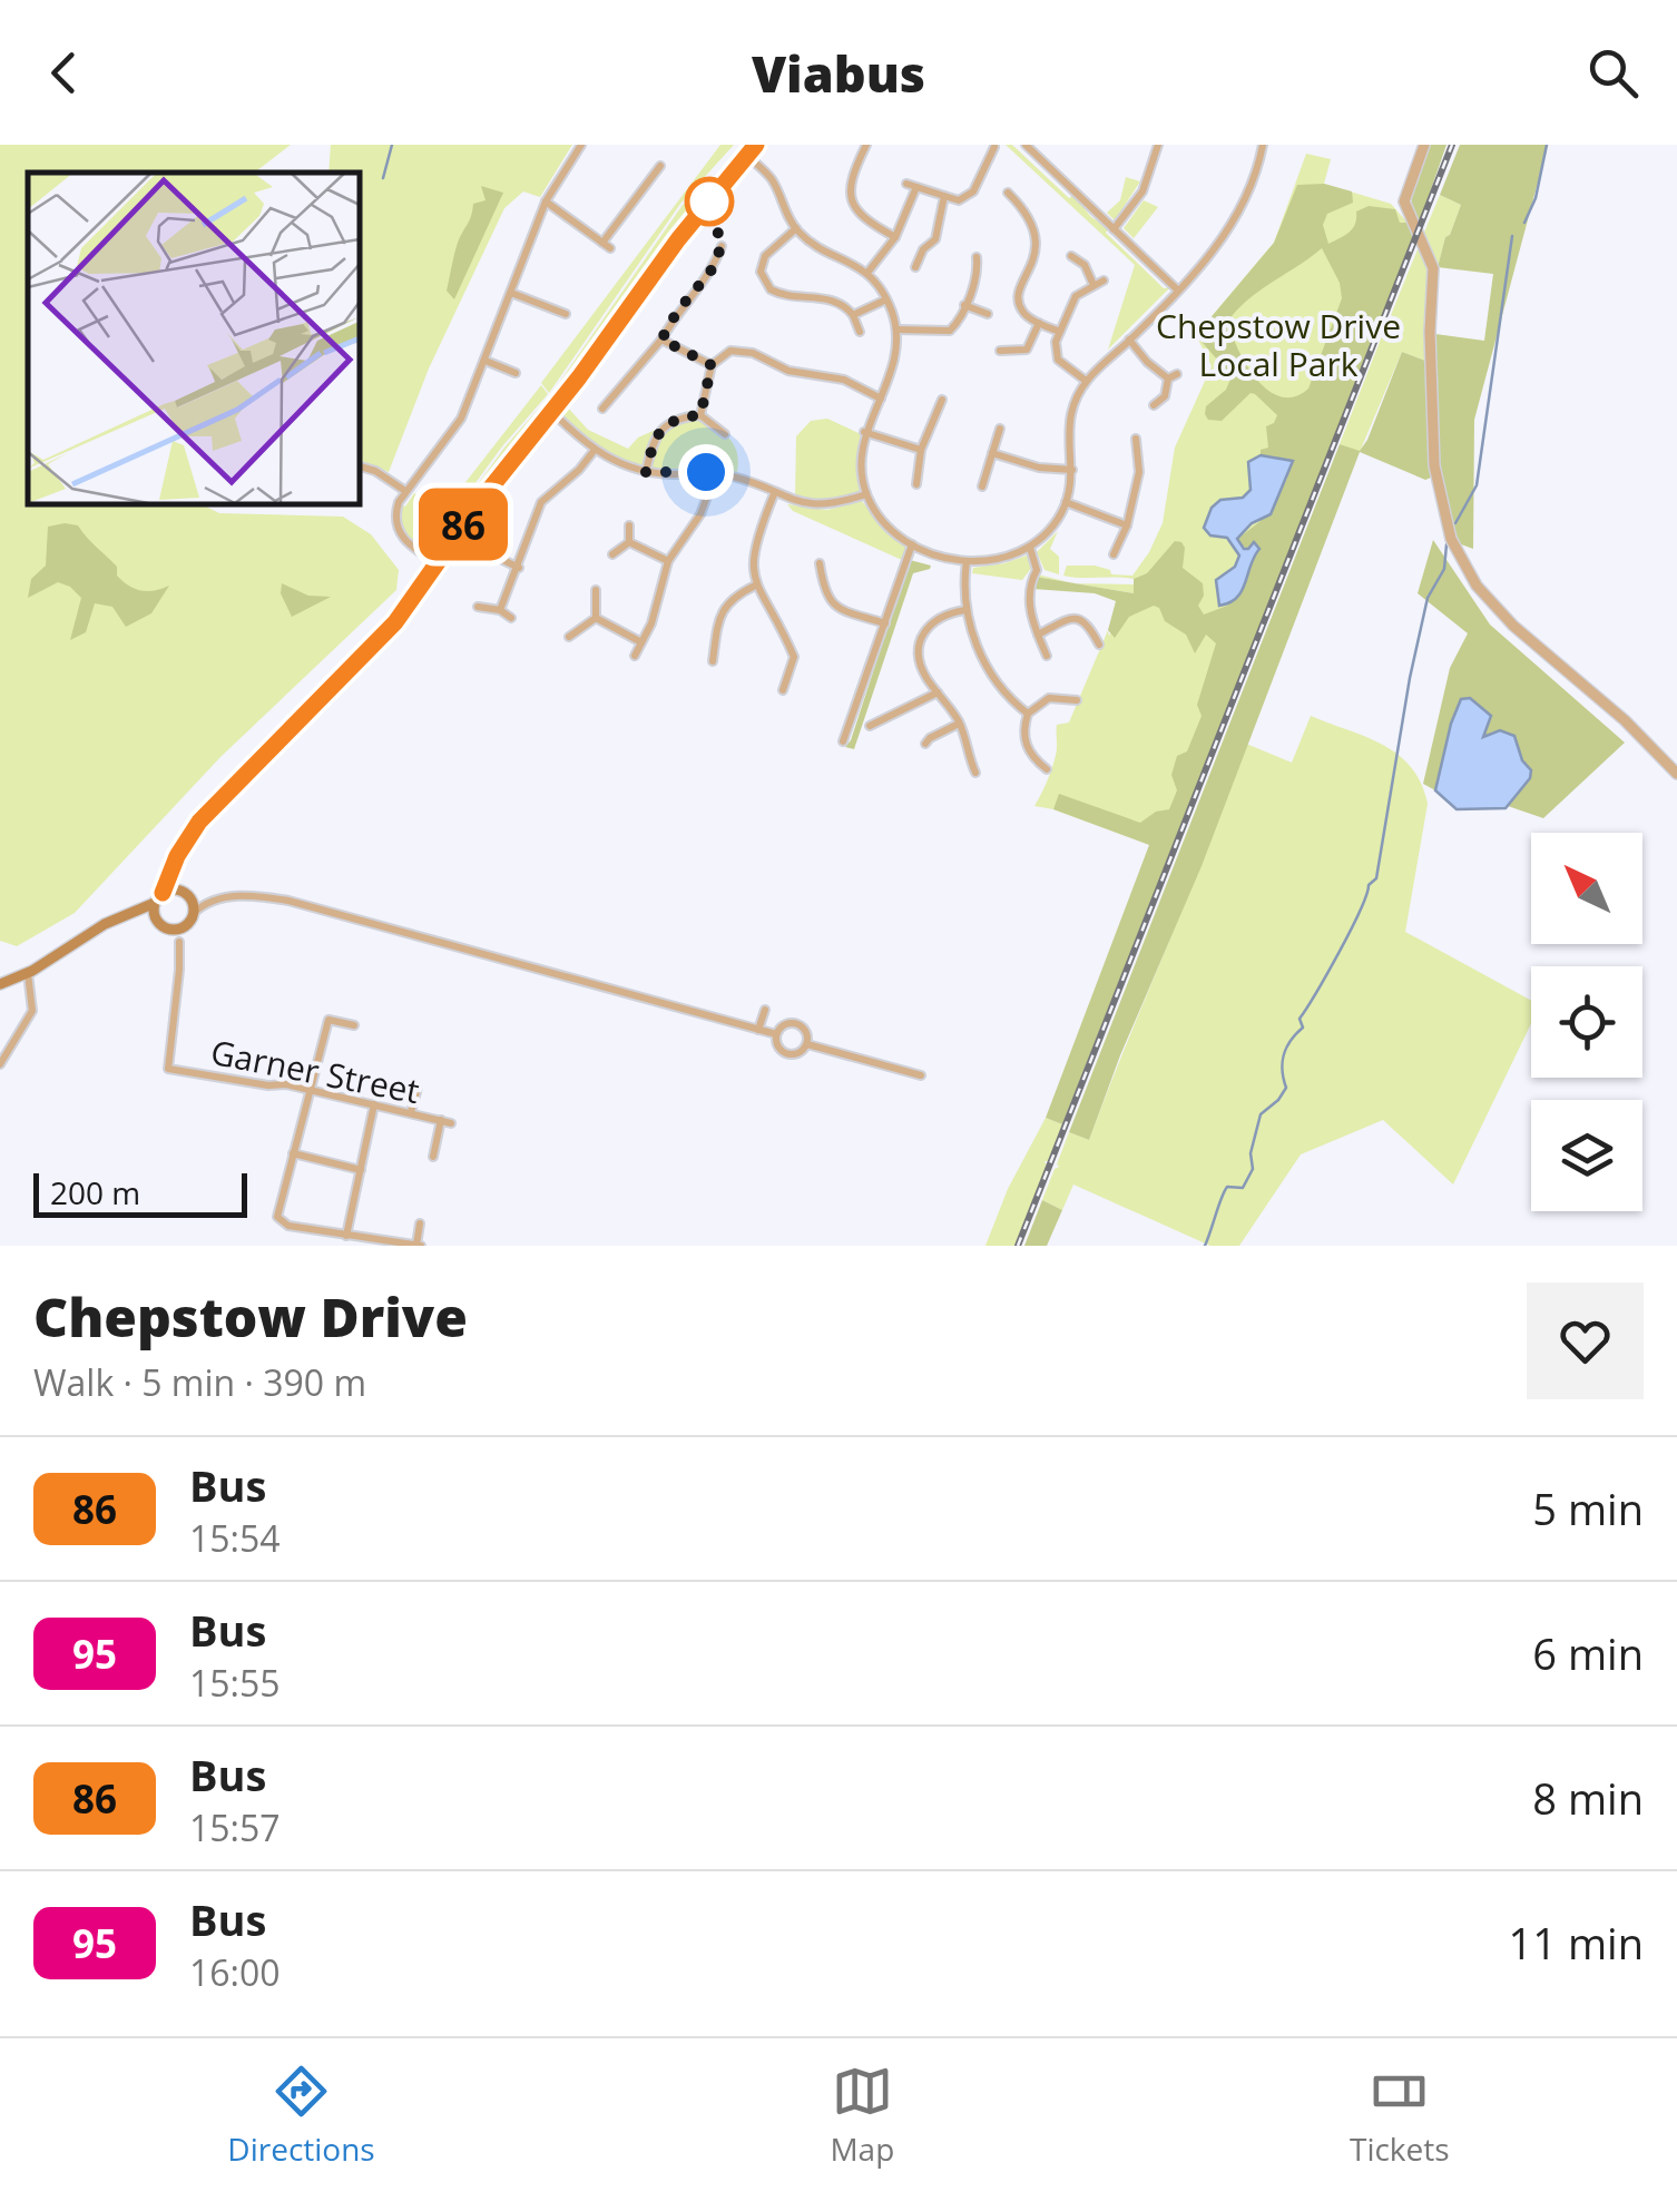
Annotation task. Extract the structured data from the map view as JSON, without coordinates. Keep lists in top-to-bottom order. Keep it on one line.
{"streets":{"street":["Garner Street"]},"parks":["Chepstow Drive Local Park"],"lines":["bus line 86"],"scale_bar":"200 m","north":"top left","page":{"header":"Viabus","on_map":"86","scale":"200 m","heading":["Chepstow Drive","Walk · 5 min · 390 m"],"list":[{"mark":"86","name":"Bus","note":"15:54","value":"5 min"},{"mark":"95","name":"Bus","note":"15:55","value":"6 min"},{"mark":"86","name":"Bus","note":"15:57","value":"8 min"},{"mark":"95","name":"Bus","note":"16:00","value":"11 min"}],"tabs":["Directions","Map","Tickets"]}}
